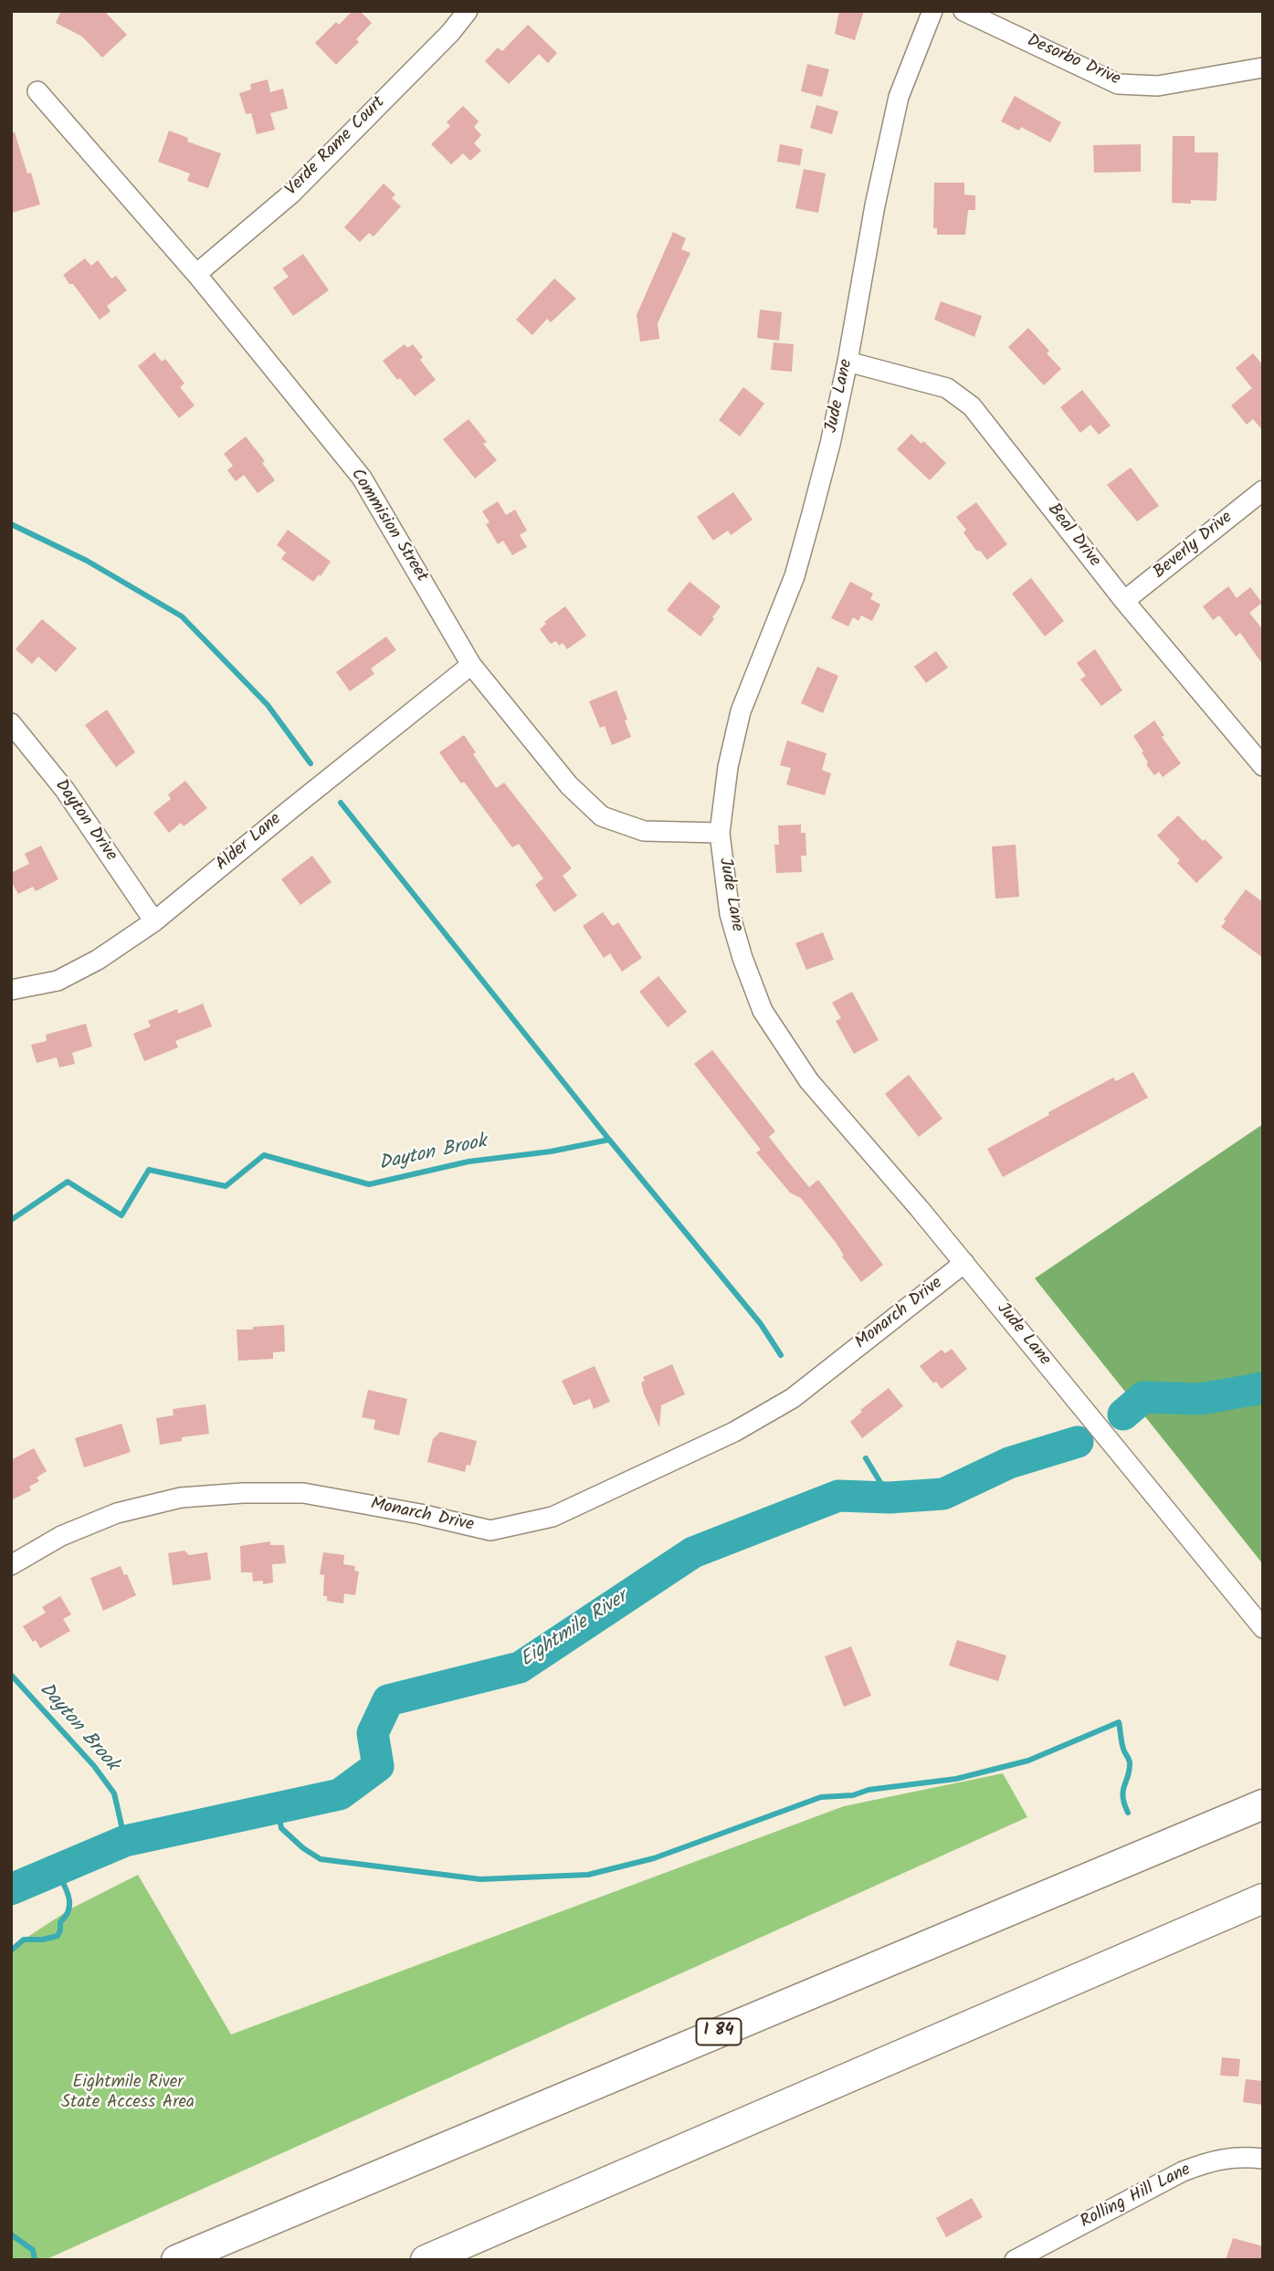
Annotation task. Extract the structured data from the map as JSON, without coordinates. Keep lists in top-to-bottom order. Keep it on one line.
{"streets":{"highway":["I 84"],"street":["Desorbo Drive","Verde Rame Court","Jude Lane","Commision Street","Beal Drive","Beverly Drive","Dayton Drive","Alder Lane","Monarch Drive","Rolling Hill Lane"]},"crossings":[["Verde Rame Court","Commision Street"],["Jude Lane","Commision Street"],["Jude Lane","Beal Drive"],["Jude Lane","Monarch Drive"],["Commision Street","Alder Lane"],["Beal Drive","Beverly Drive"],["Dayton Drive","Alder Lane"]],"water":["Dayton Brook","Eightmile River"],"parks":["Eightmile River State Access Area"]}
